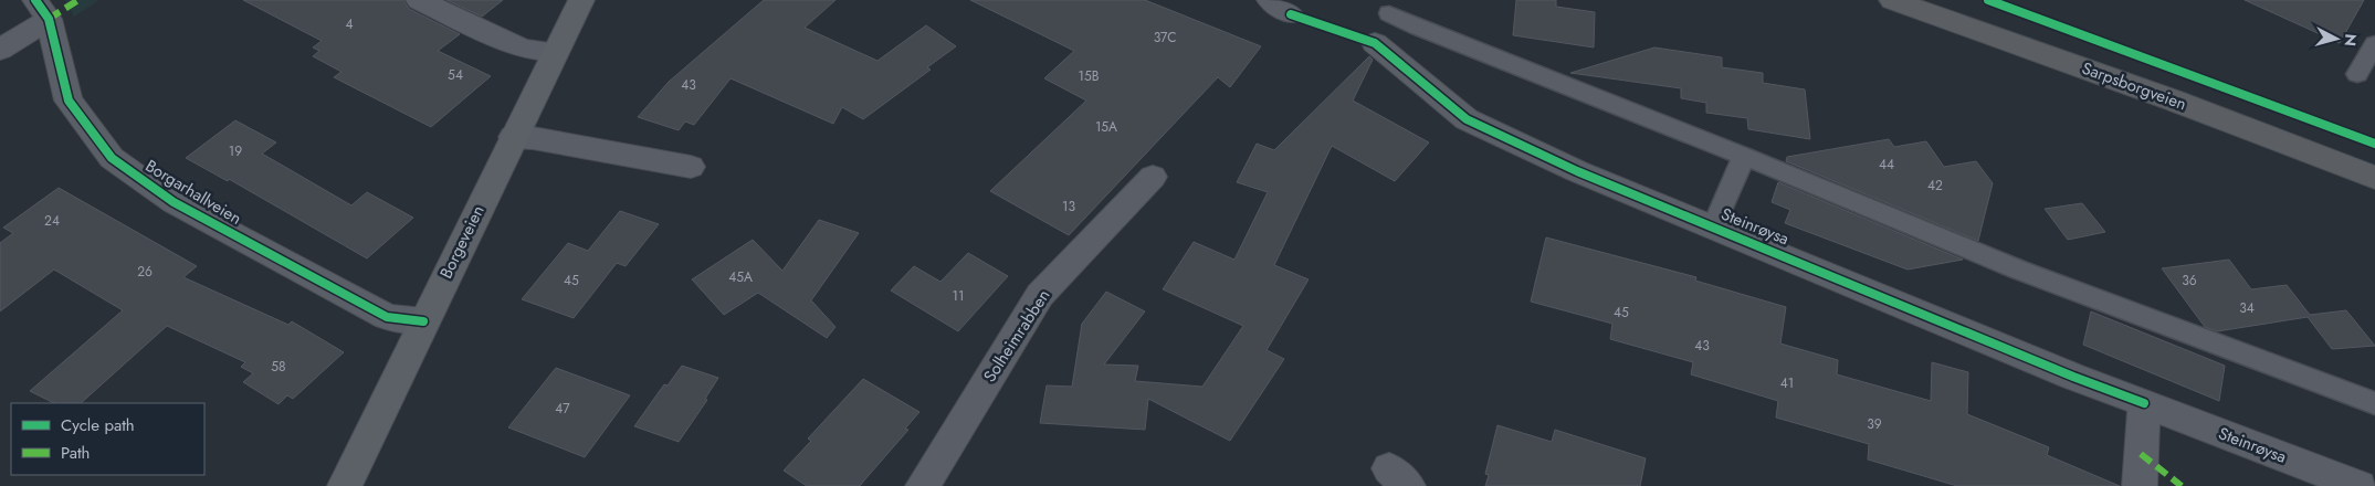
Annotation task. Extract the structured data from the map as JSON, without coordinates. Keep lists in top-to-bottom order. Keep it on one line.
{"streets":{"highway":["Sarpsborgveien"],"main road":["Borgeveien"],"street":["Borgarhallveien","Steinrøysa","Solheimrabben"]},"crossings":[["Borgarhallveien","Borgeveien"]],"house_numbers":["4","37C","54","15B","43","15A","19","44","42","13","24","26","45A","45","36","11","34","45","43","58","41","47","39"],"legend":["Cycle path","Path"],"north":"right"}
